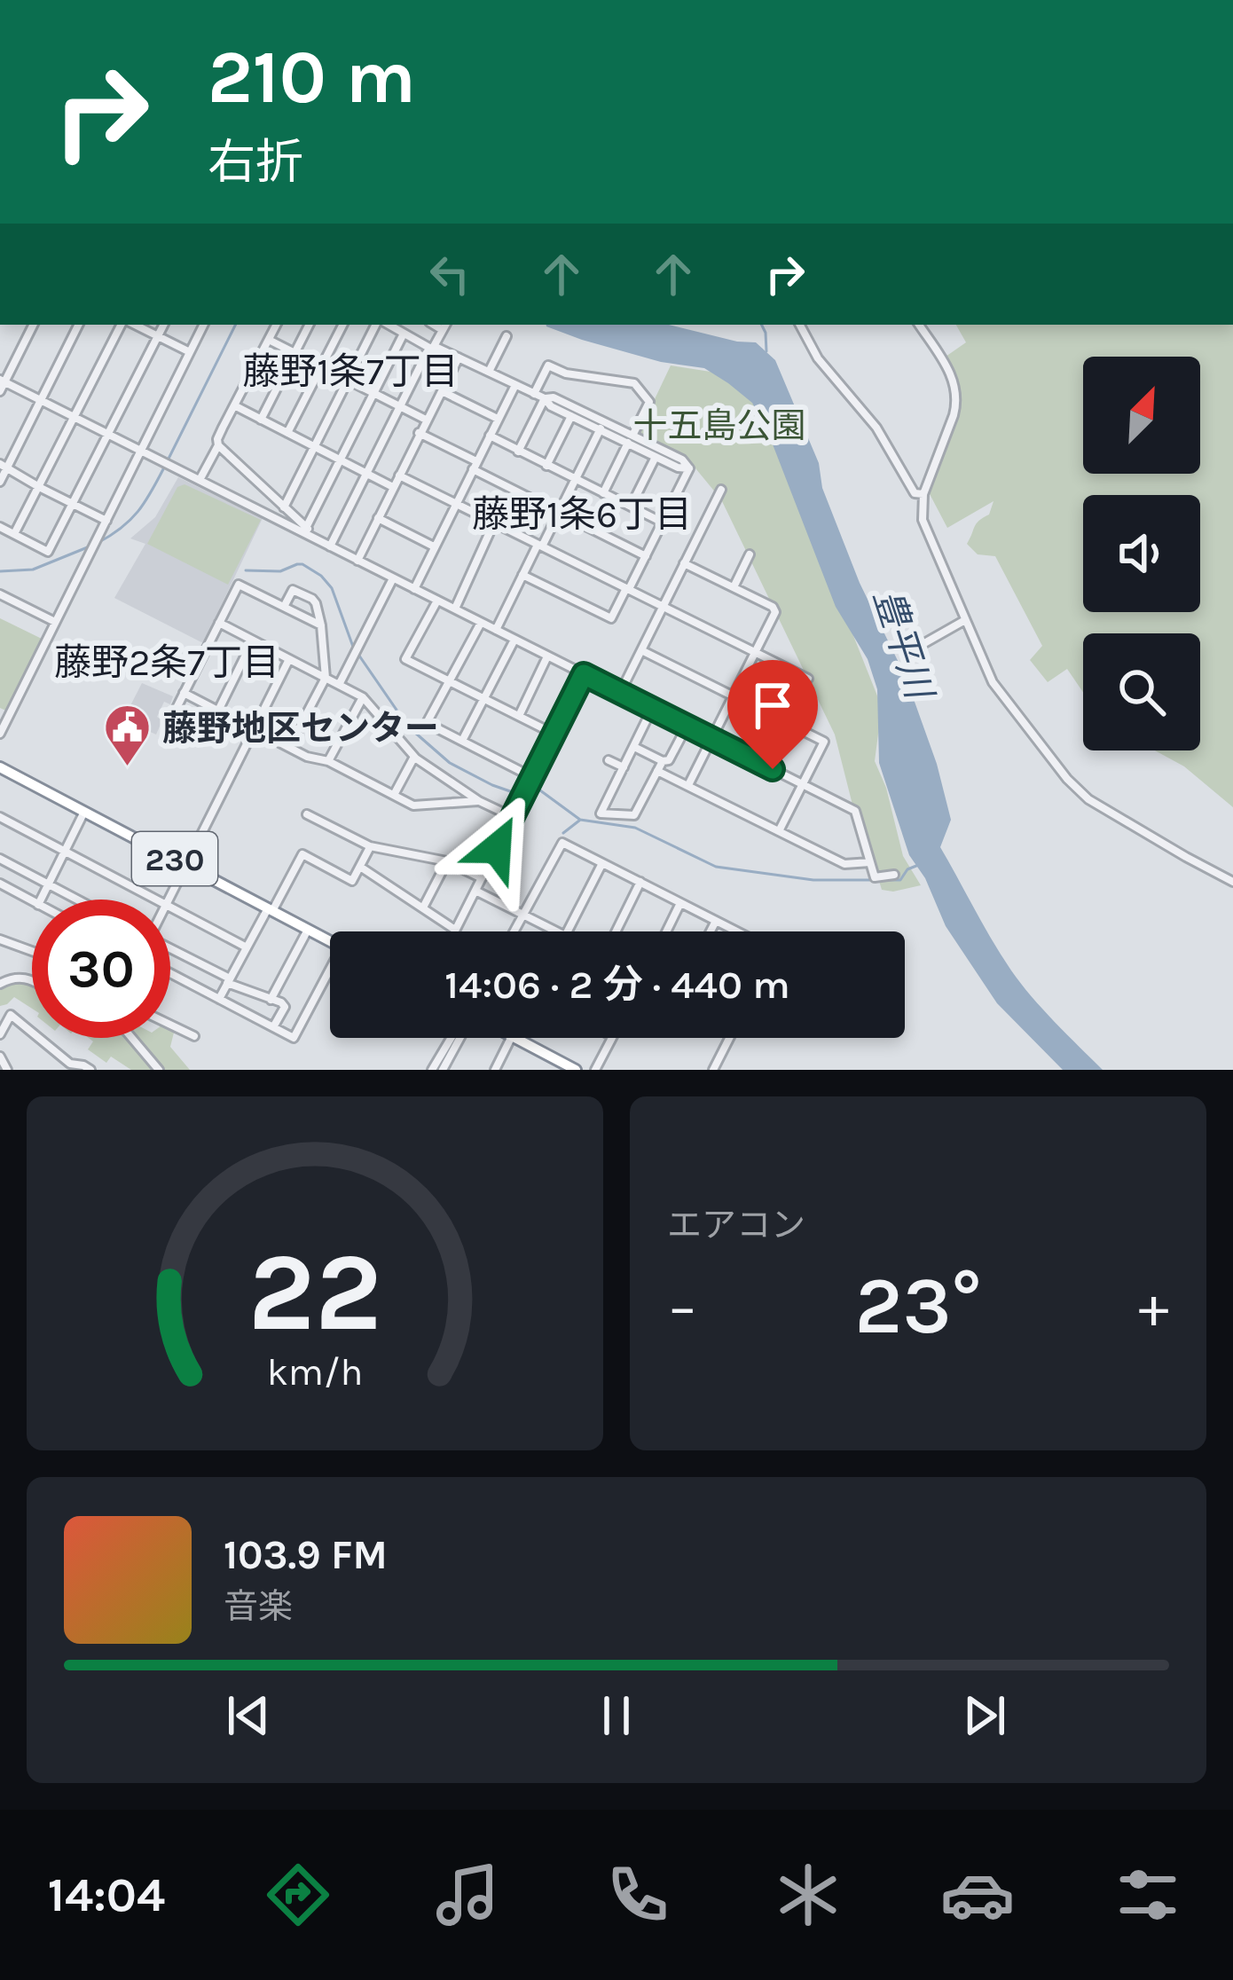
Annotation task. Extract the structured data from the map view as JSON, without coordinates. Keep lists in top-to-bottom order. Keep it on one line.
{"streets":{"highway":["230"]},"districts":["藤野1条7丁目","藤野1条6丁目","藤野2条7丁目"],"water":["豊平川"],"parks":["十五島公園"],"places":{"public building":["藤野地区センター"]},"north":"top right","page":{"turn":["210 m","右折"],"limit":"30","trip":"14:06 · 2 分 · 440 m","tile":"エアコン","heat":["−","23°","+"],"song":["103.9 FM","音楽"],"tabs":"14:04","gauge":["22","km/h"]}}
